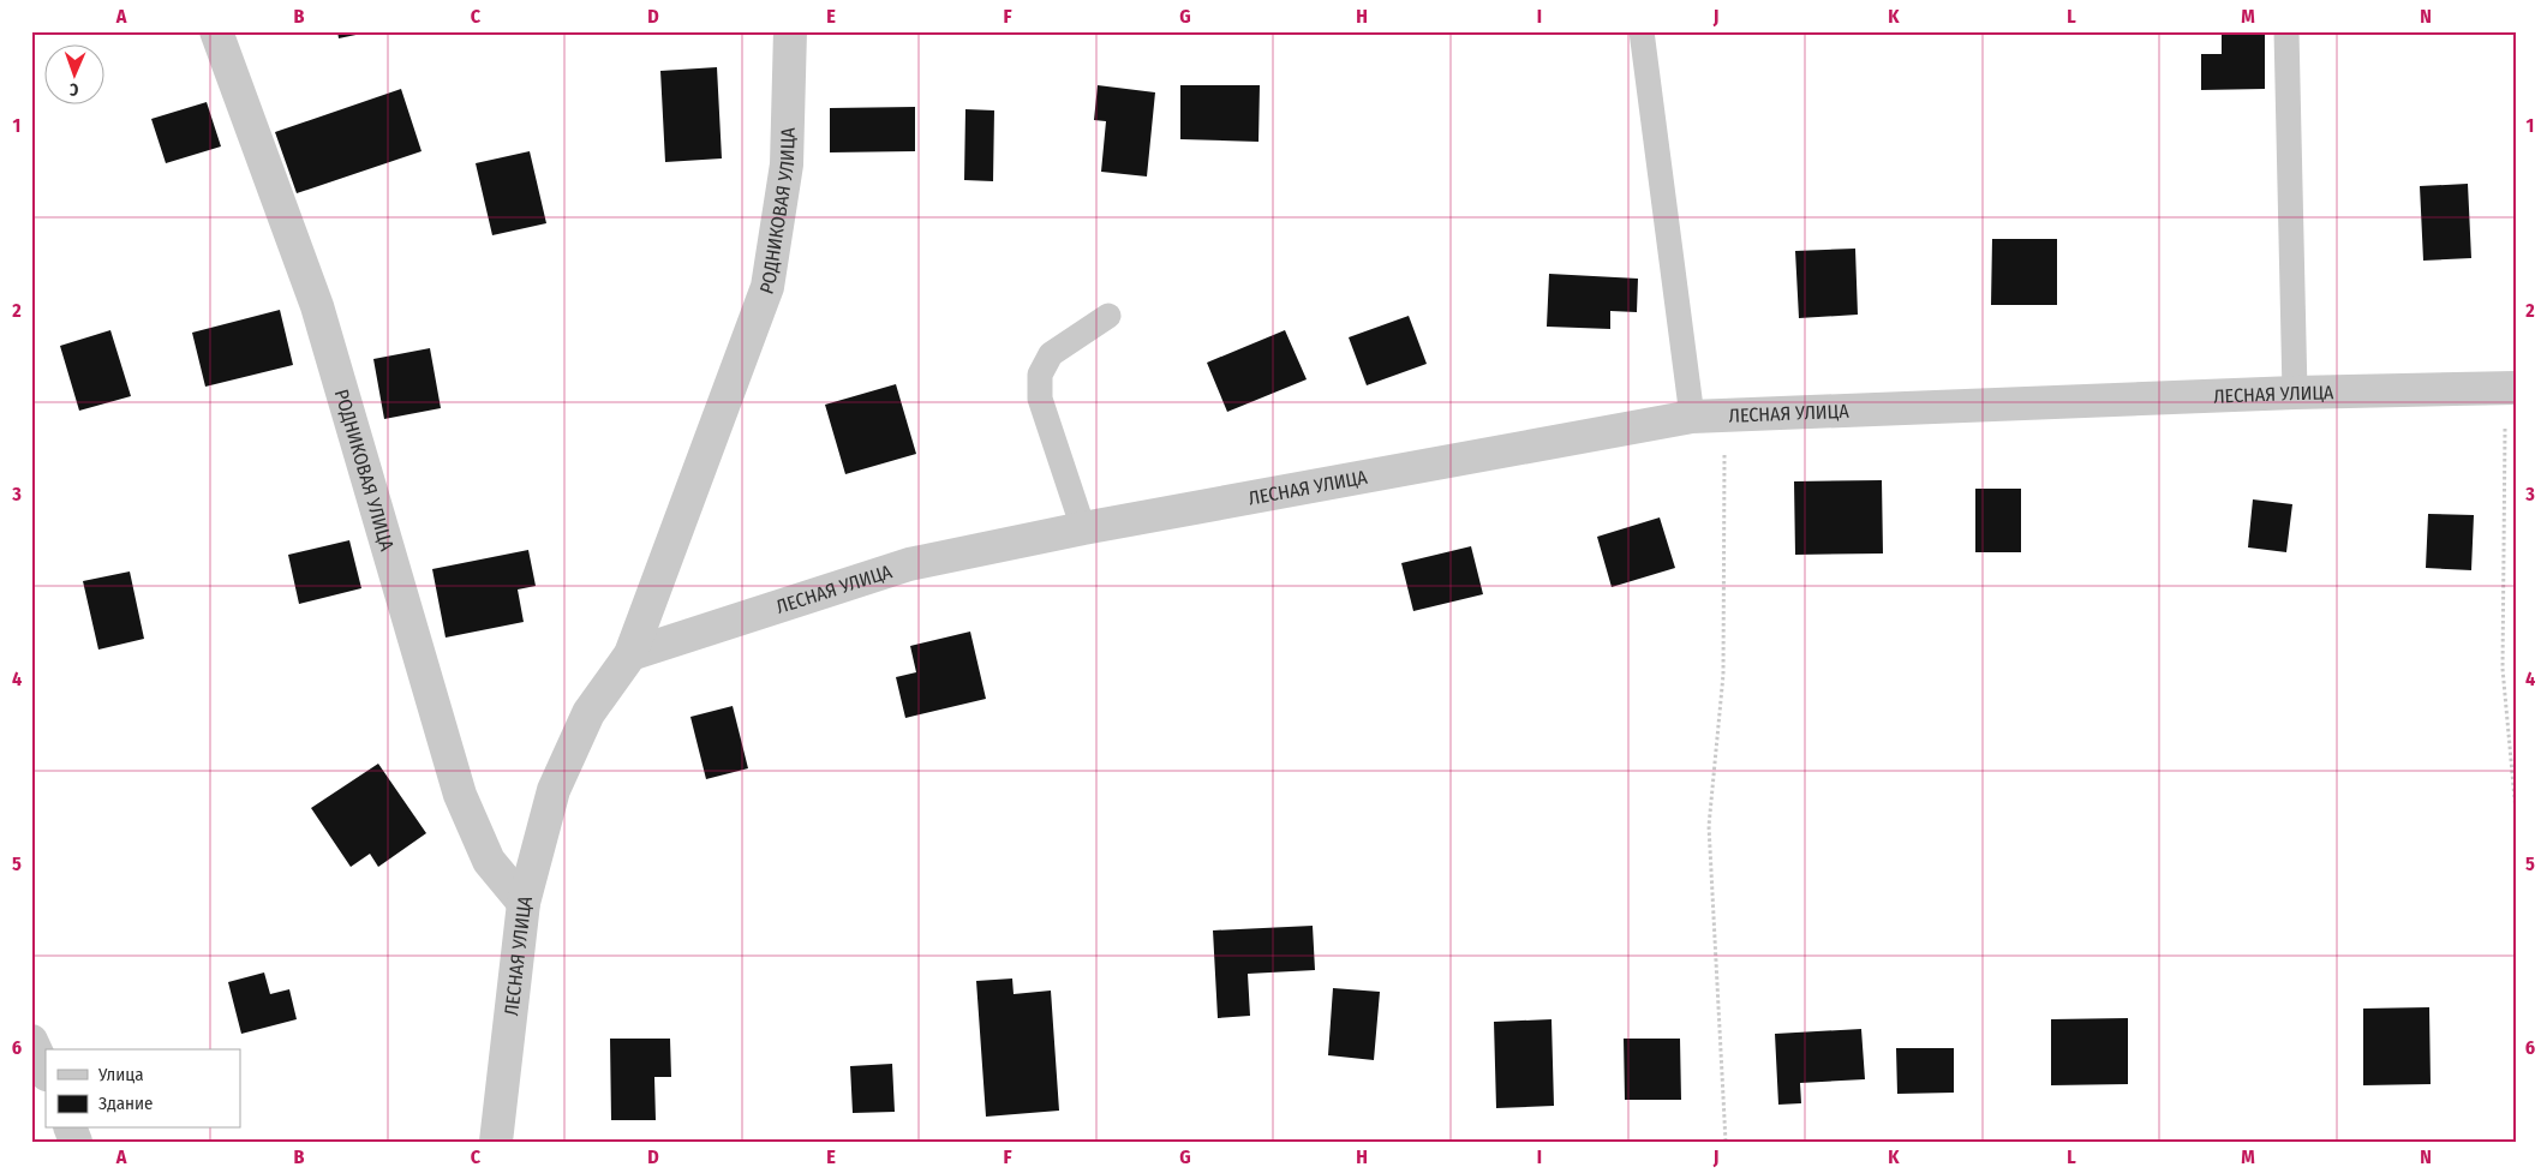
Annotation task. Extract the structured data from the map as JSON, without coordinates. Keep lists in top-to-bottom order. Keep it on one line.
{"streets":{"street":["РОДНИКОВАЯ УЛИЦА","ЛЕСНАЯ УЛИЦА"]},"crossings":[["РОДНИКОВАЯ УЛИЦА","ЛЕСНАЯ УЛИЦА"]],"legend":["Улица","Здание"],"north":"bottom","grid":{"columns":["A","B","C","D","E","F","G","H","I","J","K","L","M","N"],"rows":["1","2","3","4","5","6"]}}
